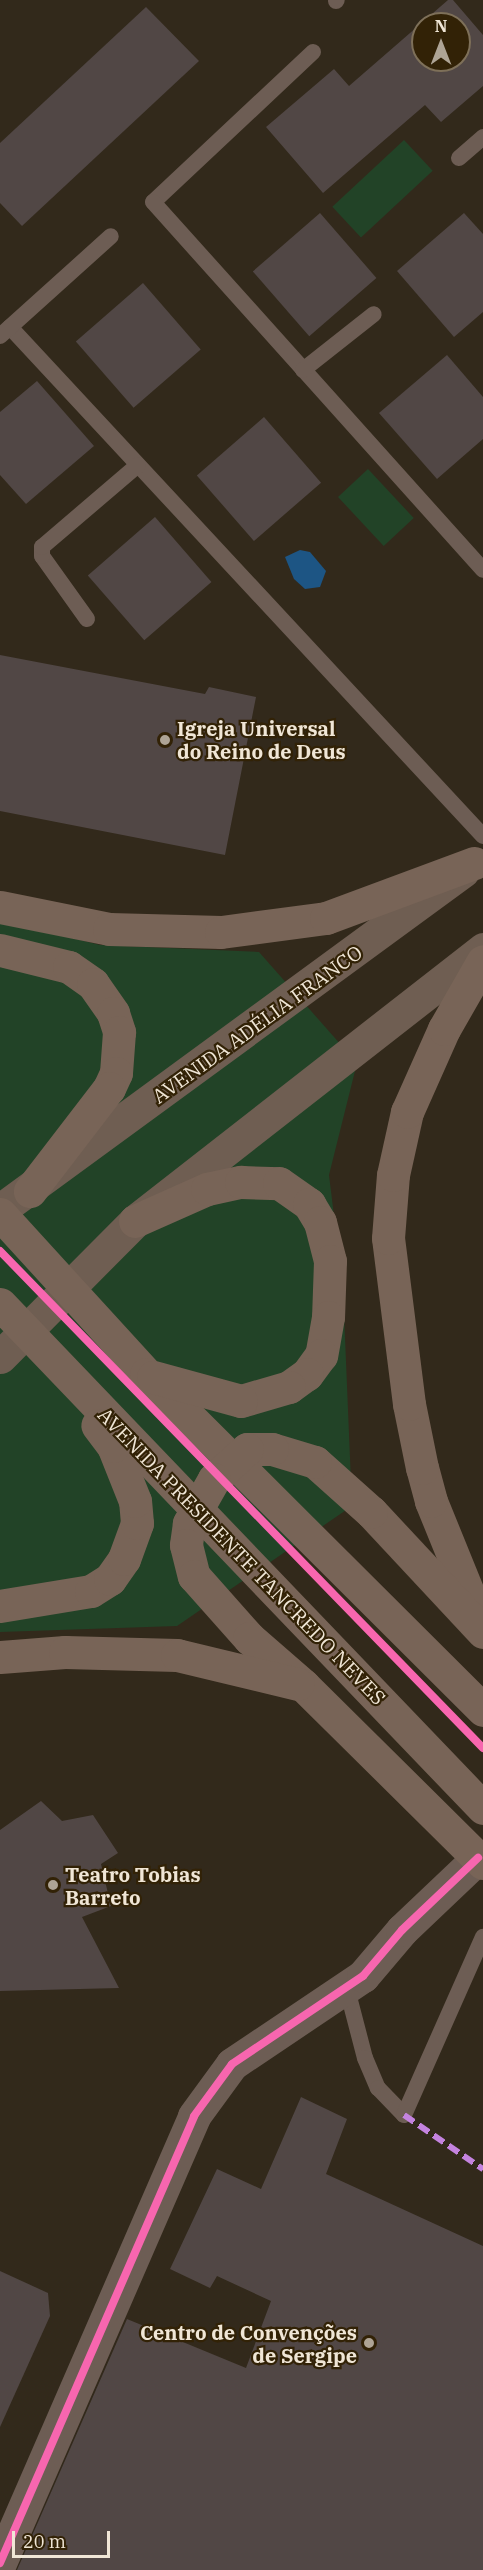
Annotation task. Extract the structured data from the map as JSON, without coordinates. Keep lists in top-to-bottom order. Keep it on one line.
{"streets":{"main road":["AVENIDA ADÉLIA FRANCO","AVENIDA PRESIDENTE TANCREDO NEVES"]},"places":["Igreja Universal do Reino de Deus","Teatro Tobias Barreto","Centro de Convenções de Sergipe"],"scale_bar":"20 m","north":"top"}
